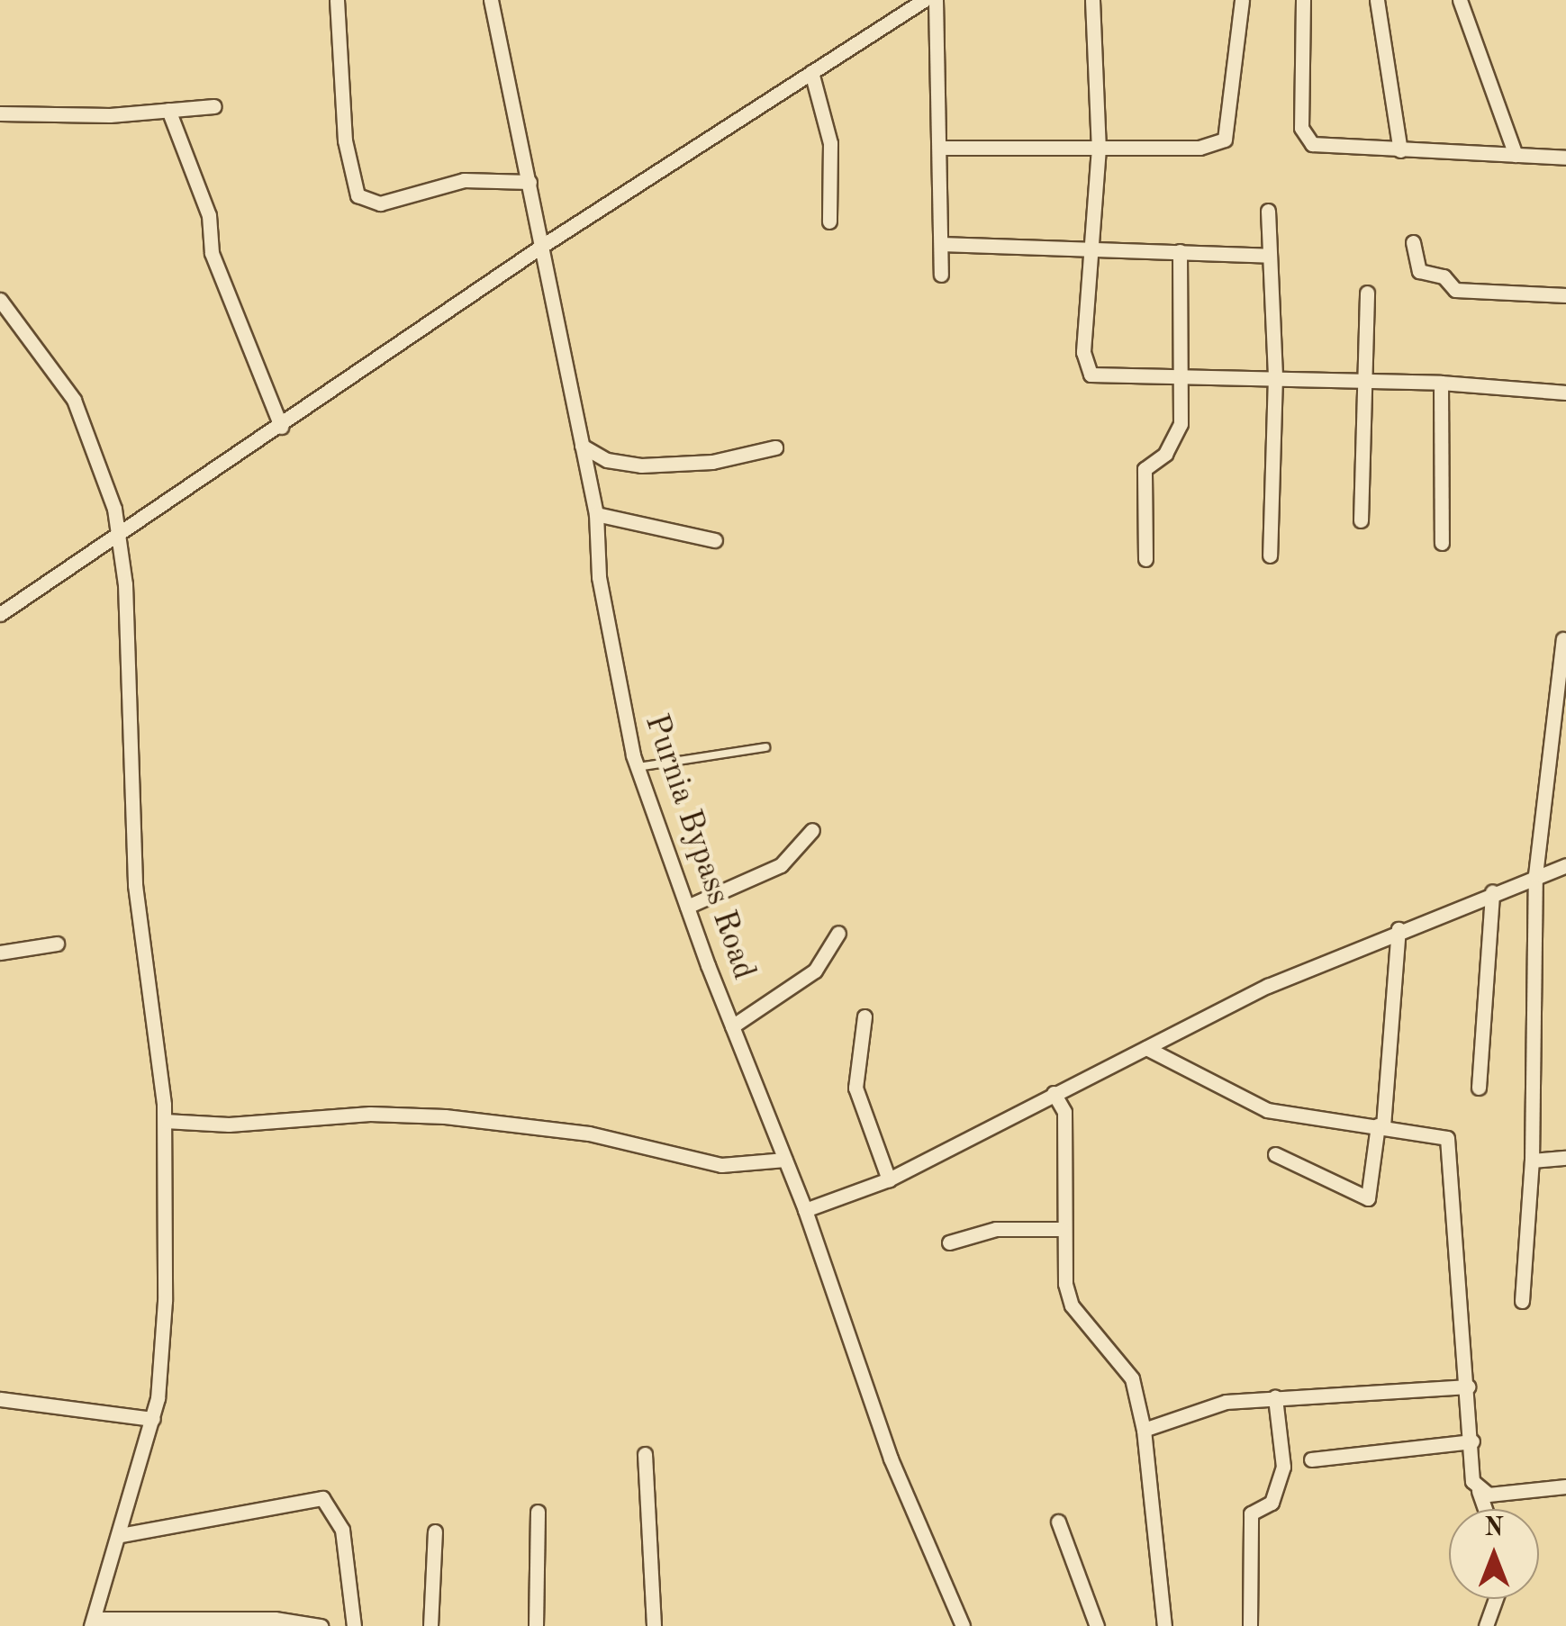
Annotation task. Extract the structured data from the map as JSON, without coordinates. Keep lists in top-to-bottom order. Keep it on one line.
{"streets":{"street":["Purnia Bypass Road"]},"north":"top"}
